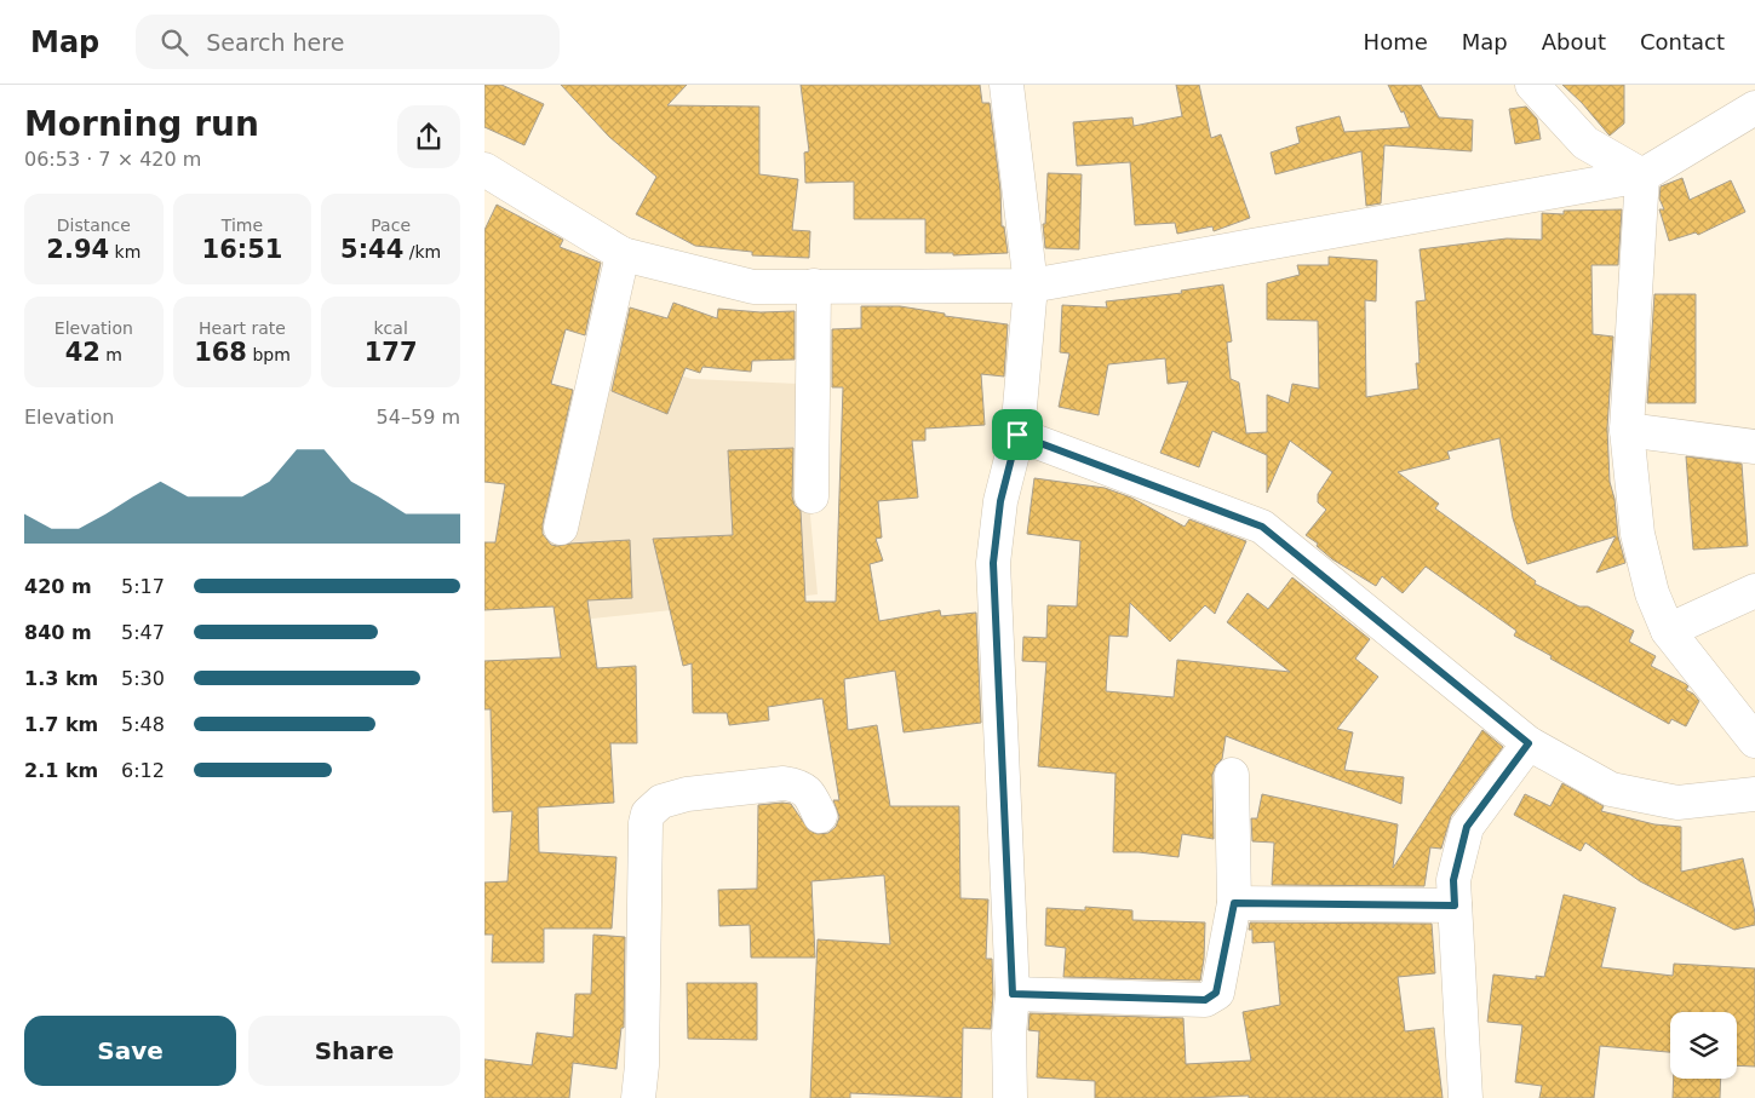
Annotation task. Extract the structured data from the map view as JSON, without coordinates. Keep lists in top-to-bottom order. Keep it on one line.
{"page":{"header":"Map","search":"Search here","nav":["Home","Map","About","Contact"],"heading":["Morning run","06:53 · 7 × 420 m"],"stats":[["Distance","2.94 km"],["Time","16:51"],["Pace","5:44 /km"],["Elevation","42 m"],["Heart rate","168 bpm"],["kcal","177"]],"chart":["Elevation","54–59 m"],"list":[{"name":"420 m","note":"5:17"},{"name":"840 m","note":"5:47"},{"name":"1.3 km","note":"5:30"},{"name":"1.7 km","note":"5:48"},{"name":"2.1 km","note":"6:12"}],"buttons":["Save","Share"]}}
